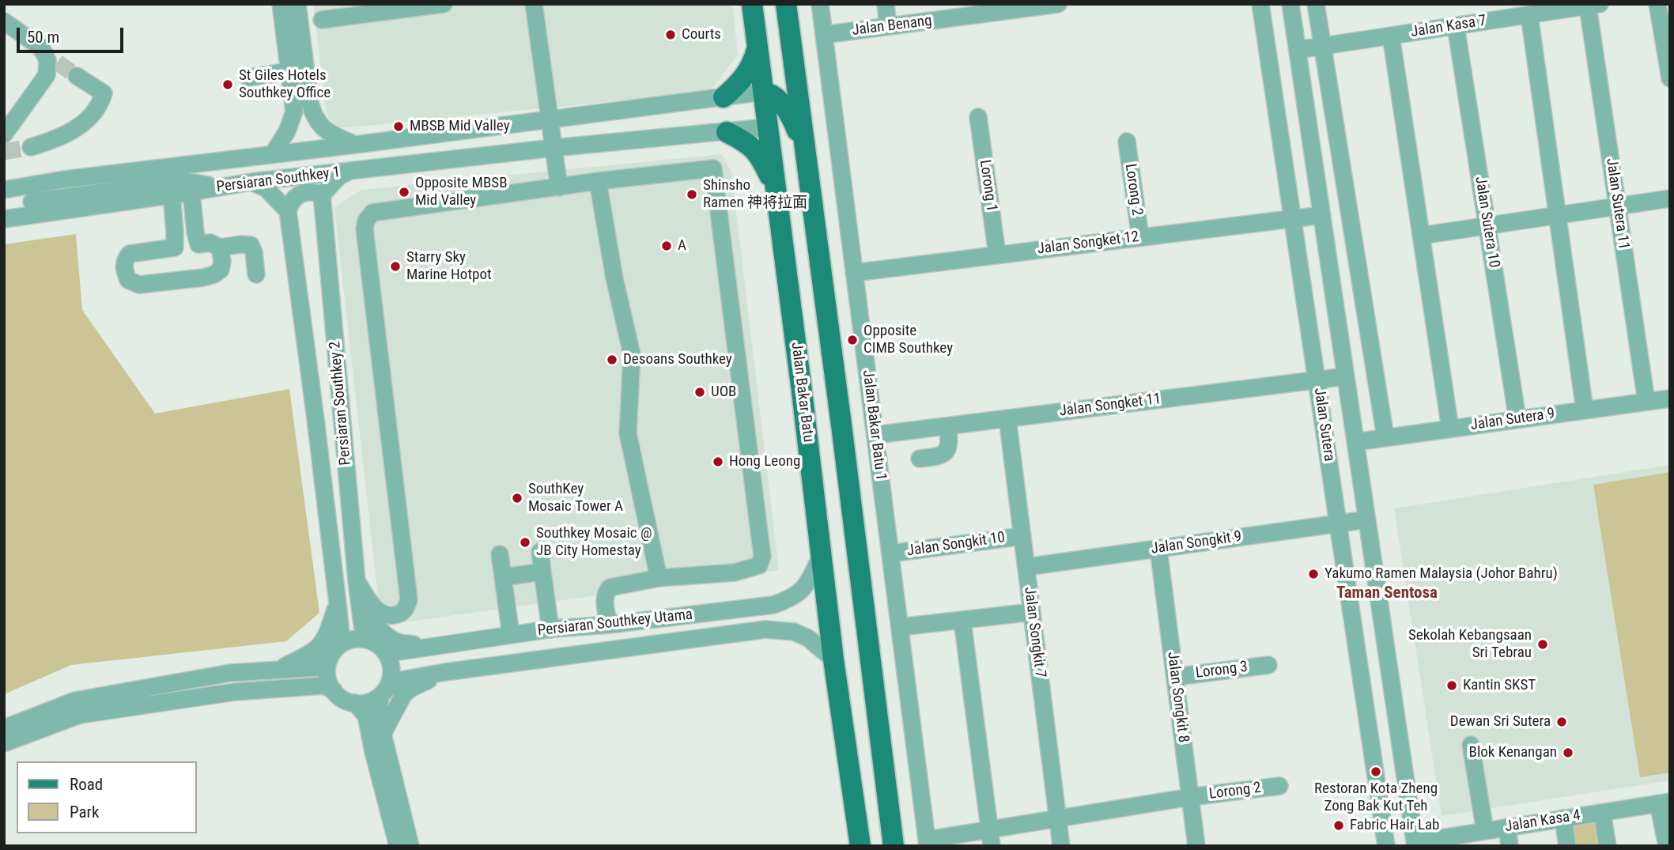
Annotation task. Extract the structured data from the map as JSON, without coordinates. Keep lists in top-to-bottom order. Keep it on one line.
{"streets":{"main road":["Jalan Bakar Batu"],"street":["Jalan Benang","Jalan Kasa 7","Persiaran Southkey 1","Lorong 1","Lorong 2","Jalan Sutera 11","Jalan Sutera 10","Jalan Songket 12","Persiaran Southkey 2","Jalan Songket 11","Jalan Sutera 9","Jalan Sutera","Jalan Bakar Batu 1","Jalan Songkit 9","Jalan Songkit 10","Persiaran Southkey Utama","Jalan Songkit 7","Lorong 3","Jalan Songkit 8","Jalan Kasa 4"]},"crossings":[["Jalan Benang","Jalan Bakar Batu 1"],["Jalan Kasa 7","Jalan Sutera 11"],["Jalan Kasa 7","Jalan Sutera 10"],["Jalan Kasa 7","Jalan Sutera"],["Persiaran Southkey 1","Jalan Bakar Batu"],["Lorong 1","Jalan Songket 12"],["Lorong 2","Jalan Songket 12"],["Lorong 2","Jalan Bakar Batu 1"],["Lorong 2","Jalan Songkit 7"],["Lorong 2","Jalan Songkit 8"],["Jalan Sutera 11","Jalan Sutera 9"],["Jalan Sutera 10","Jalan Sutera 9"],["Jalan Songket 12","Jalan Sutera"],["Jalan Songket 12","Jalan Bakar Batu 1"],["Jalan Bakar Batu","Persiaran Southkey Utama"],["Persiaran Southkey 2","Persiaran Southkey Utama"],["Jalan Songket 11","Jalan Sutera"],["Jalan Songket 11","Jalan Bakar Batu 1"],["Jalan Songket 11","Jalan Songkit 7"],["Jalan Sutera 9","Jalan Sutera"],["Jalan Sutera","Jalan Songkit 9"],["Jalan Sutera","Jalan Kasa 4"],["Jalan Bakar Batu 1","Jalan Songkit 10"],["Jalan Songkit 9","Jalan Songkit 7"],["Jalan Songkit 9","Jalan Songkit 8"],["Jalan Songkit 10","Jalan Songkit 7"],["Lorong 3","Jalan Songkit 8"]],"districts":["Taman Sentosa"],"places":["Courts","St Giles Hotels Southkey Office","MBSB Mid Valley","Opposite MBSB Mid Valley","Shinsho Ramen 神将拉面","A","Starry Sky Marine Hotpot","Opposite CIMB Southkey","Desoans Southkey","UOB","Hong Leong","SouthKey Mosaic Tower A","Southkey Mosaic @ JB City Homestay","Yakumo Ramen Malaysia (Johor Bahru)","Sekolah Kebangsaan Sri Tebrau","Kantin SKST","Dewan Sri Sutera","Blok Kenangan","Restoran Kota Zheng Zong Bak Kut Teh","Fabric Hair Lab"],"legend":["Road","Park"],"scale_bar":"50 m"}
